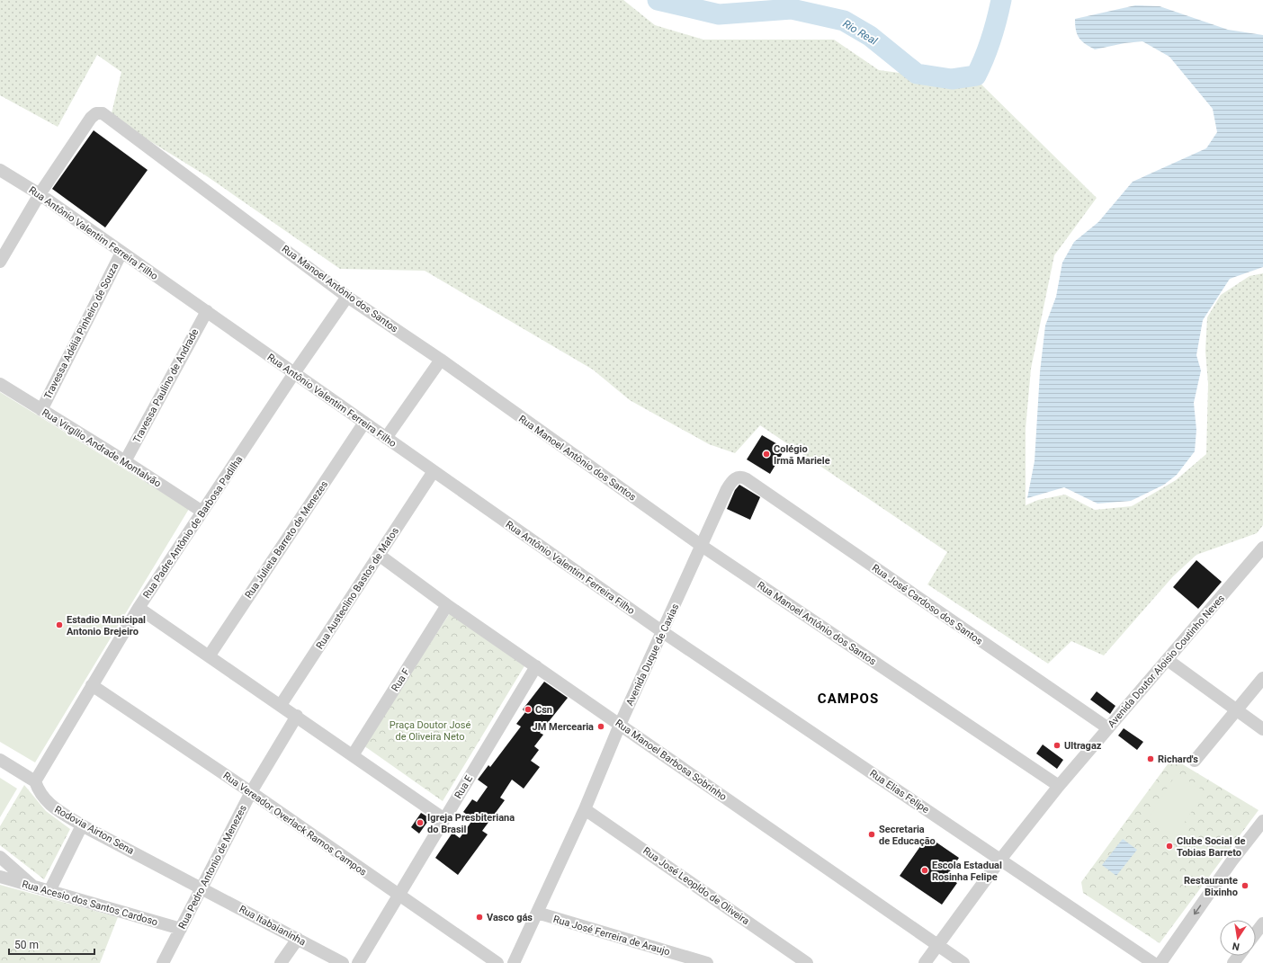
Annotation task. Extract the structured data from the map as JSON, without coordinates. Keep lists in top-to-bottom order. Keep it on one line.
{"streets":{"street":["Rua Antônio Valentim Ferreira Filho","Rua Manoel Antônio dos Santos","Travessa Adélia Pinheiro de Souza","Travessa Paulino de Andrade","Rua Virgílio Andrade Montalvão","Rua Padre Antônio de Barbosa Padilha","Rua Julieta Barreto de Menezes","Rua Austeclino Bastos de Matos","Rua José Cardoso dos Santos","Avenida Duque de Caxias","Avenida Doutor Aloisio Coutinho Neves","Rua F","Rua Manoel Barbosa Sobrinho","Rua E","Rua Elias Felipe","Rua Vereador Overlack Ramos Campos","Rodovia Airton Sena","Rua Pedro Antonio de Menezes","Rua José Leopldo de Oliveira","Rua Acesio dos Santos Cardoso","Rua Itabaianinha","Rua José Ferreira de Araujo"]},"crossings":[["Rua Antônio Valentim Ferreira Filho","Rua Manoel Antônio dos Santos"],["Rua Antônio Valentim Ferreira Filho","Travessa Adélia Pinheiro de Souza"],["Rua Antônio Valentim Ferreira Filho","Travessa Paulino de Andrade"],["Rua Antônio Valentim Ferreira Filho","Rua Padre Antônio de Barbosa Padilha"],["Rua Antônio Valentim Ferreira Filho","Rua Julieta Barreto de Menezes"],["Rua Antônio Valentim Ferreira Filho","Rua Austeclino Bastos de Matos"],["Rua Antônio Valentim Ferreira Filho","Avenida Duque de Caxias"],["Rua Antônio Valentim Ferreira Filho","Rua Elias Felipe"],["Rua Manoel Antônio dos Santos","Rua Padre Antônio de Barbosa Padilha"],["Rua Manoel Antônio dos Santos","Avenida Duque de Caxias"],["Rua Manoel Antônio dos Santos","Avenida Doutor Aloisio Coutinho Neves"],["Travessa Adélia Pinheiro de Souza","Rua Virgílio Andrade Montalvão"],["Travessa Paulino de Andrade","Rua Virgílio Andrade Montalvão"],["Rua Virgílio Andrade Montalvão","Rua Padre Antônio de Barbosa Padilha"],["Rua Padre Antônio de Barbosa Padilha","Rua Vereador Overlack Ramos Campos"],["Rua Padre Antônio de Barbosa Padilha","Rodovia Airton Sena"],["Rua Austeclino Bastos de Matos","Rua Manoel Barbosa Sobrinho"],["Rua José Cardoso dos Santos","Avenida Duque de Caxias"],["Rua José Cardoso dos Santos","Avenida Doutor Aloisio Coutinho Neves"],["Avenida Duque de Caxias","Rua Manoel Barbosa Sobrinho"],["Avenida Duque de Caxias","Rua Elias Felipe"],["Avenida Duque de Caxias","Rua José Leopldo de Oliveira"],["Avenida Duque de Caxias","Rua José Ferreira de Araujo"],["Avenida Doutor Aloisio Coutinho Neves","Rua Manoel Barbosa Sobrinho"],["Avenida Doutor Aloisio Coutinho Neves","Rua Elias Felipe"],["Rua F","Rua Manoel Barbosa Sobrinho"],["Rua Manoel Barbosa Sobrinho","Rua E"],["Rua E","Rua Vereador Overlack Ramos Campos"],["Rua Vereador Overlack Ramos Campos","Rua Pedro Antonio de Menezes"],["Rodovia Airton Sena","Rua Pedro Antonio de Menezes"],["Rodovia Airton Sena","Rua Itabaianinha"],["Rua Pedro Antonio de Menezes","Rua Acesio dos Santos Cardoso"],["Rua Pedro Antonio de Menezes","Rua Itabaianinha"]],"districts":["CAMPOS"],"water":["Rio Real"],"parks":["Praça Doutor José de Oliveira Neto"],"places":["Colégio Irmã Mariele","Estadio Municipal Antonio Brejeiro","Csn","JM Mercearia","Ultragaz","Richard's","Igreja Presbiteriana do Brasil","Secretaria de Educação","Clube Social de Tobias Barreto","Escola Estadual Rosinha Felipe","Restaurante Bixinho","Vasco gás"],"scale_bar":"50 m","north":"bottom"}
